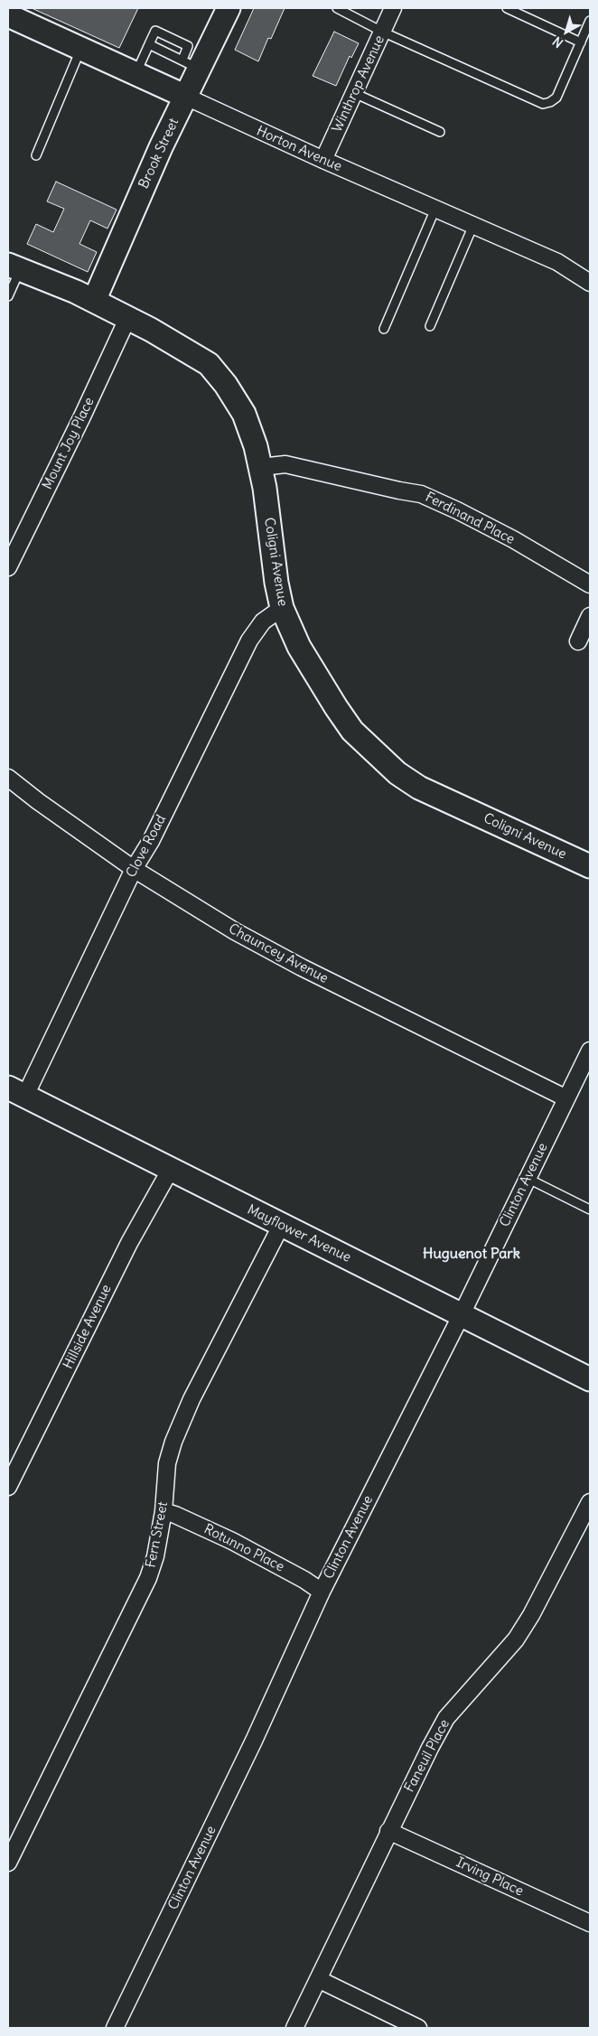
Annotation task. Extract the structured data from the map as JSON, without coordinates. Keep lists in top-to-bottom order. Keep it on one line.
{"streets":{"street":["Winthrop Avenue","Horton Avenue","Brook Street","Mount Joy Place","Ferdinand Place","Coligni Avenue","Clove Road","Chauncey Avenue","Clinton Avenue","Mayflower Avenue","Hillside Avenue","Fern Street","Rotunno Place","Faneuil Place","Irving Place"]},"crossings":[["Winthrop Avenue","Horton Avenue"],["Horton Avenue","Brook Street"],["Brook Street","Coligni Avenue"],["Mount Joy Place","Coligni Avenue"],["Ferdinand Place","Coligni Avenue"],["Coligni Avenue","Clove Road"],["Clove Road","Chauncey Avenue"],["Clove Road","Mayflower Avenue"],["Chauncey Avenue","Clinton Avenue"],["Clinton Avenue","Mayflower Avenue"],["Clinton Avenue","Rotunno Place"],["Mayflower Avenue","Hillside Avenue"],["Mayflower Avenue","Fern Street"],["Fern Street","Rotunno Place"],["Faneuil Place","Irving Place"]],"districts":["Huguenot Park"],"north":"bottom left"}
